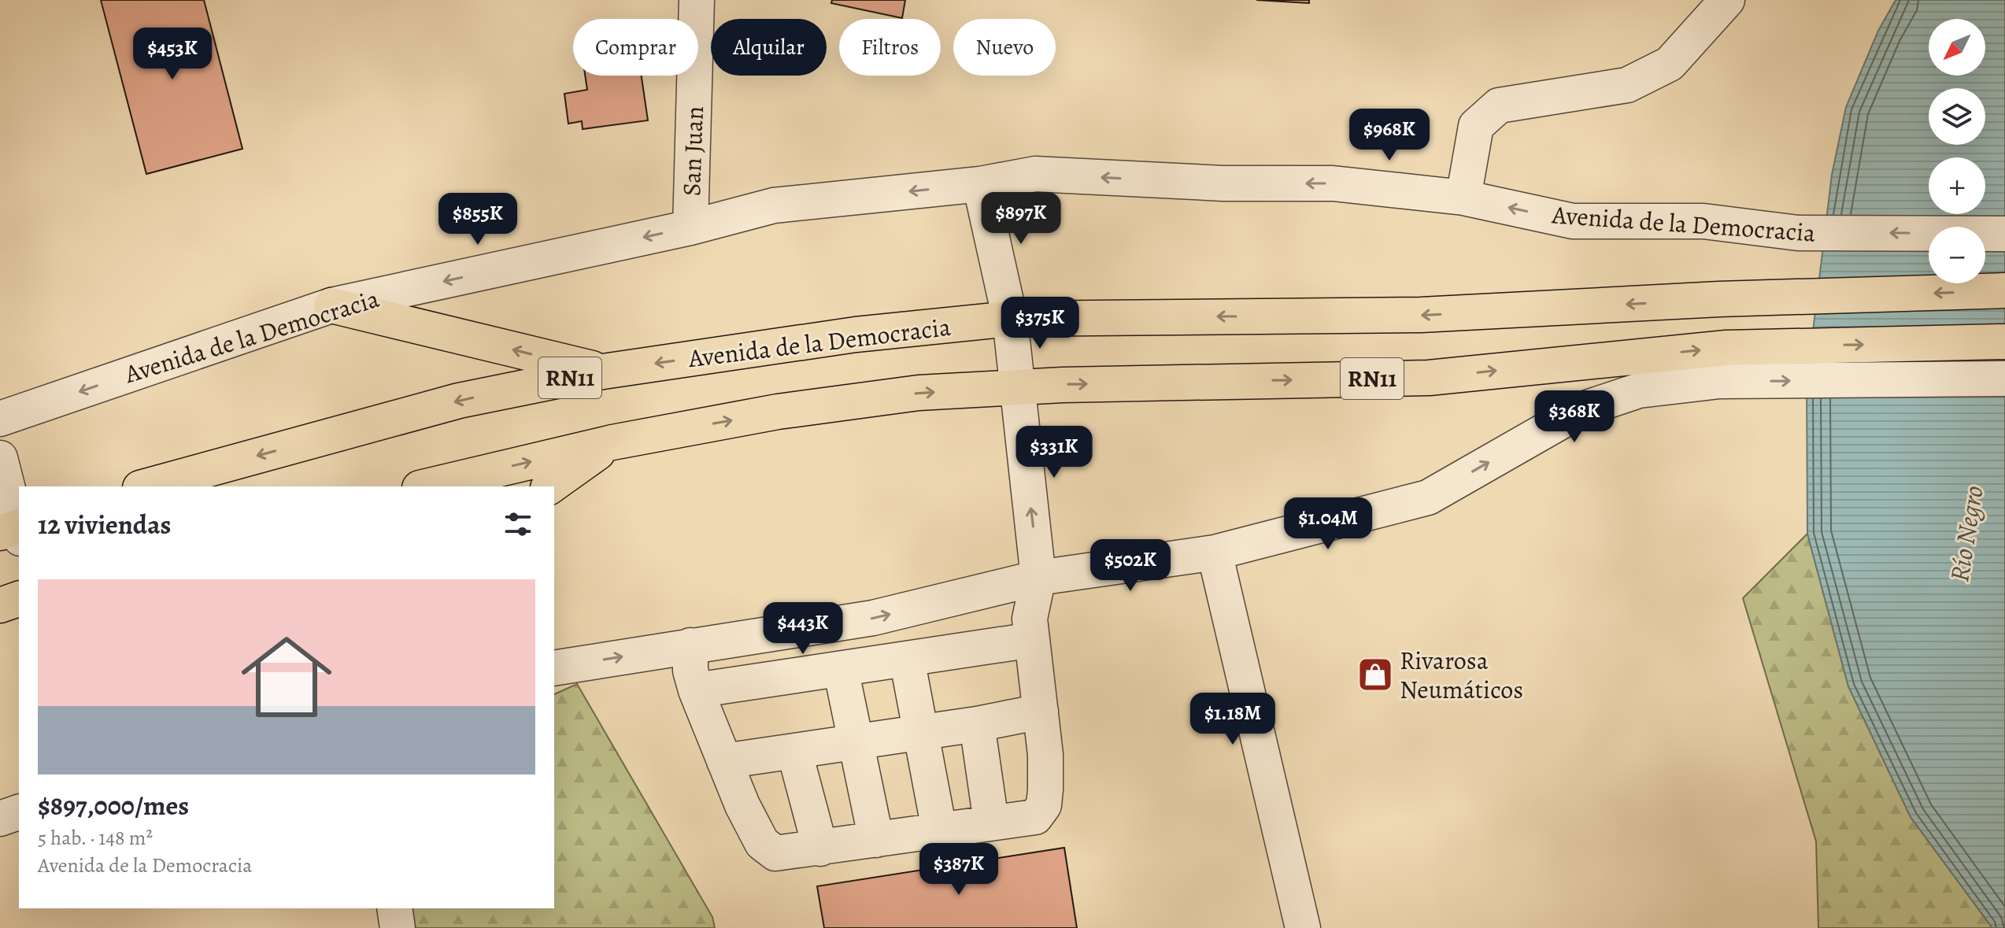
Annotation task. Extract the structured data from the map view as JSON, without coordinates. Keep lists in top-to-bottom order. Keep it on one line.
{"streets":{"highway":["Avenida de la Democracia","RN11"],"street":["San Juan"]},"crossings":[["San Juan","Avenida de la Democracia"]],"water":["Río Negro"],"places":{"shop":["Rivarosa Neumáticos"]},"north":"bottom left","page":{"map_buttons":["+","−"],"chip":["Comprar","Alquilar","Filtros","Nuevo"],"price":["$453K","$968K","$897K","$855K","$375K","$368K","$331K","$1.04M","$502K","$443K","$1.18M","$387K"],"heading":"12 viviendas","list":[{"name":"$897,000/mes","note":"5 hab. · 148 m² · Avenida de la Democracia"}]}}
